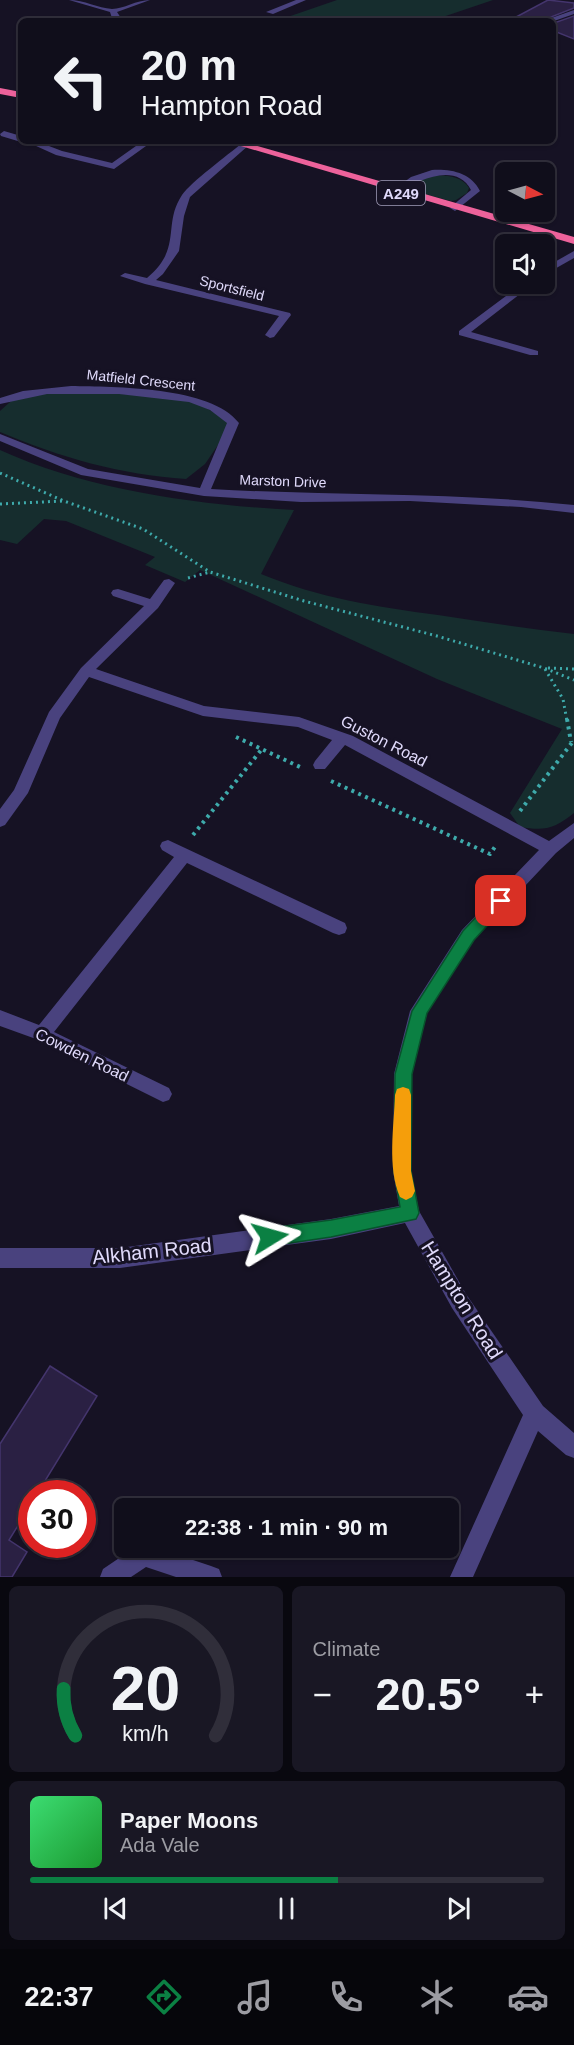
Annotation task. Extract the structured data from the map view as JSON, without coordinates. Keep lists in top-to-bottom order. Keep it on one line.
{"streets":{"highway":["A249"],"street":["Sportsfield","Matfield Crescent","Marston Drive","Guston Road","Cowden Road","Alkham Road","Hampton Road"]},"crossings":[["Matfield Crescent","Marston Drive"],["Guston Road","Hampton Road"],["Alkham Road","Hampton Road"]],"north":"right","page":{"turn":["20 m","Hampton Road"],"limit":"30","trip":"22:38 · 1 min · 90 m","tile":"Climate","heat":["−","20.5°","+"],"song":["Paper Moons","Ada Vale"],"tabs":"22:37","gauge":["20","km/h"]}}
